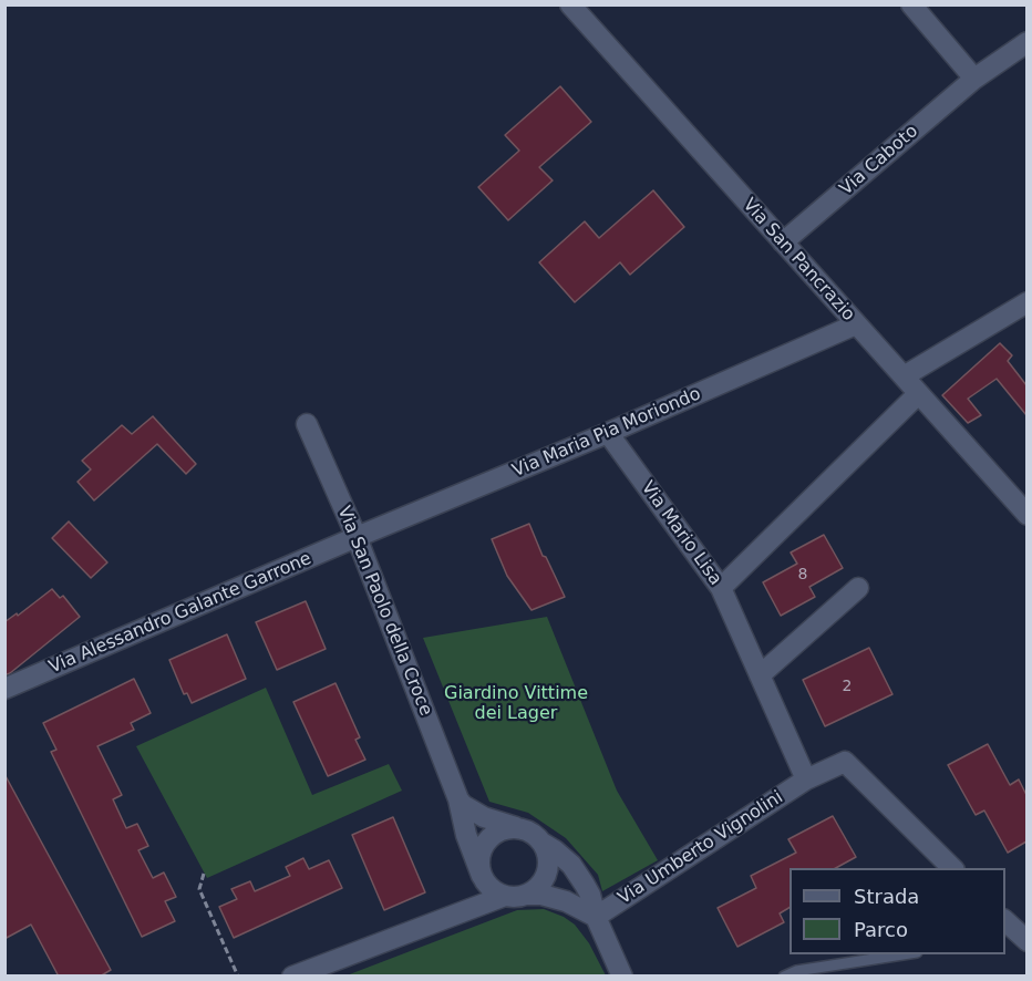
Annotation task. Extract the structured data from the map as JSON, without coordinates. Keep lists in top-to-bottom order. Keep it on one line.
{"streets":{"street":["Via Caboto","Via San Pancrazio","Via Maria Pia Moriondo","Via Mario Lisa","Via San Paolo della Croce","Via Alessandro Galante Garrone","Via Umberto Vignolini"]},"crossings":[["Via Caboto","Via San Pancrazio"],["Via San Pancrazio","Via Maria Pia Moriondo"],["Via Maria Pia Moriondo","Via Mario Lisa"],["Via Maria Pia Moriondo","Via San Paolo della Croce"],["Via Maria Pia Moriondo","Via Alessandro Galante Garrone"],["Via Mario Lisa","Via Umberto Vignolini"],["Via San Paolo della Croce","Via Alessandro Galante Garrone"]],"parks":["Giardino Vittime dei Lager"],"house_numbers":["8","2"],"legend":["Strada","Parco"]}
